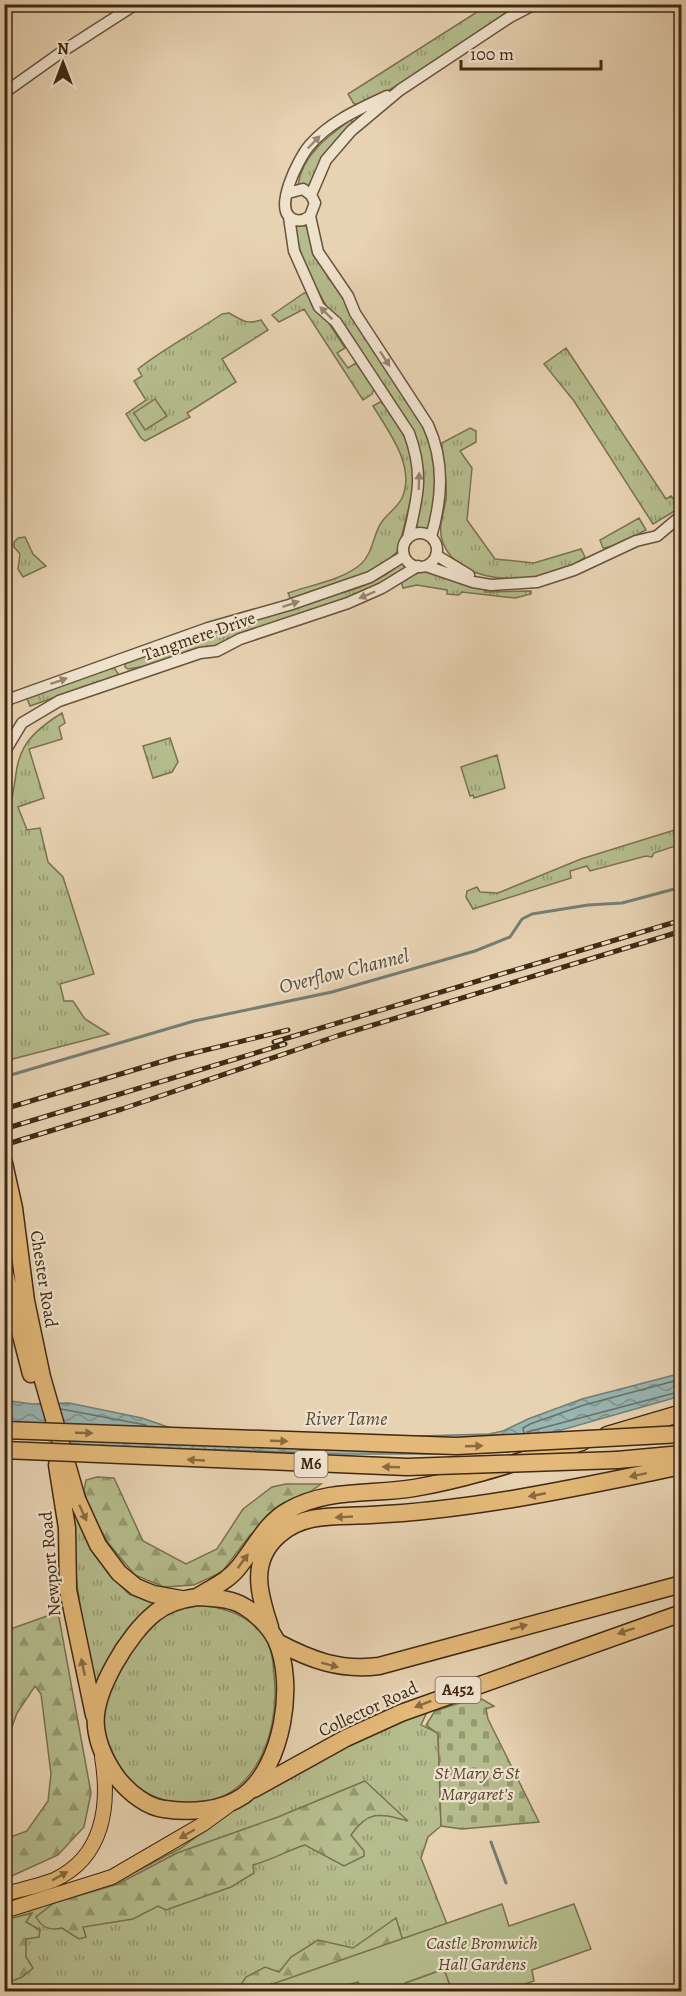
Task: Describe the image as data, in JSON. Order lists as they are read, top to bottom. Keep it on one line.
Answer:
{"streets":{"highway":["Chester Road","M6","Newport Road","A452","Collector Road"],"street":["Tangmere Drive"]},"crossings":[["Chester Road","Newport Road"],["Newport Road","Collector Road"]],"water":["Overflow Channel","River Tame"],"parks":["St Mary & St Margaret's","Castle Bromwich Hall Gardens"],"scale_bar":"100 m","north":"top"}
